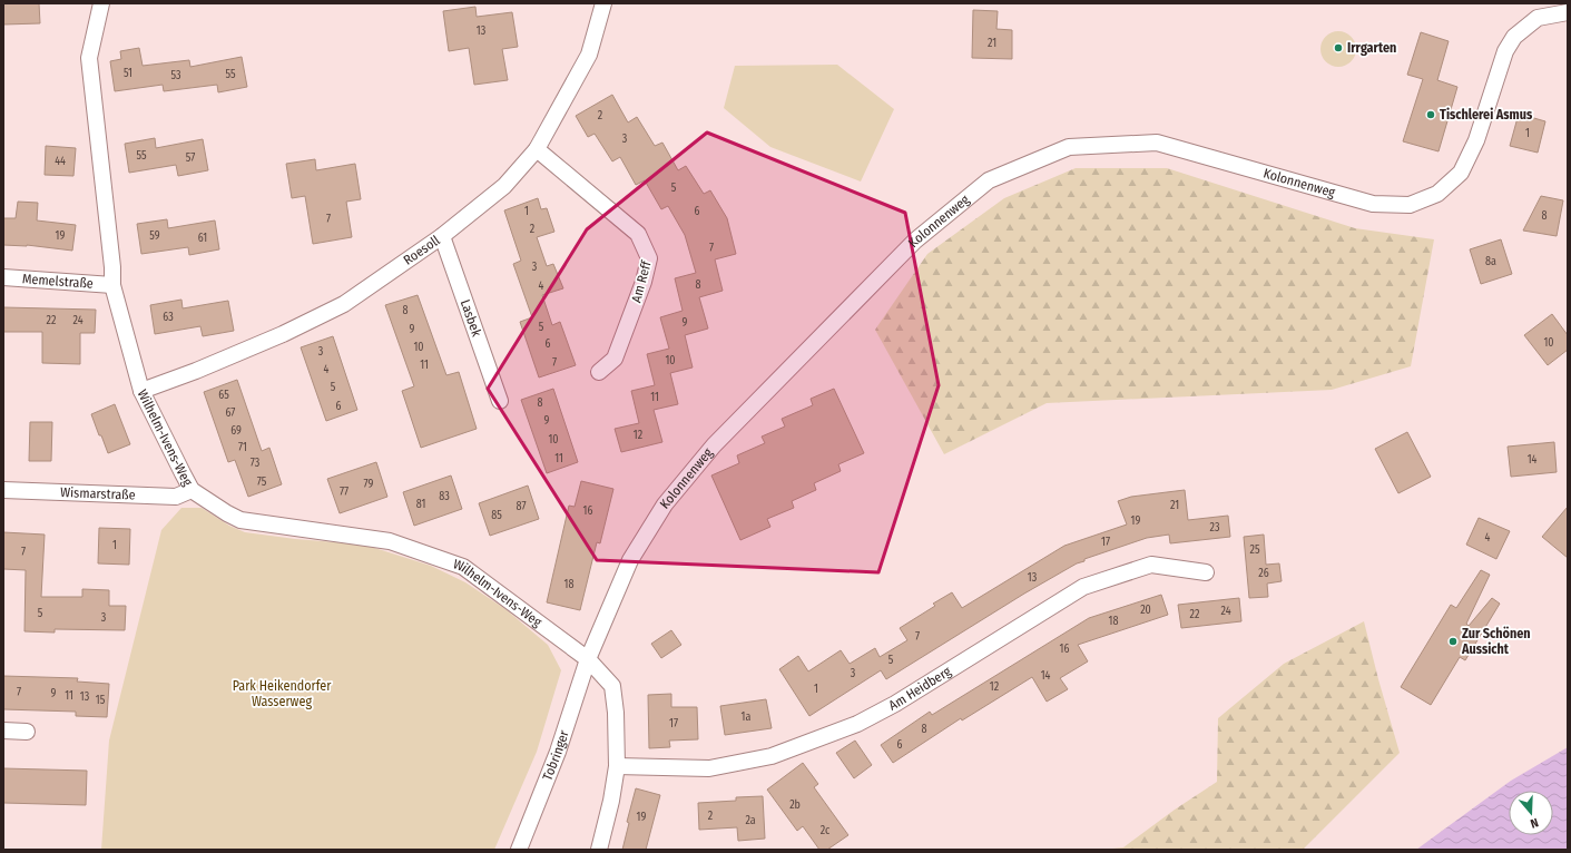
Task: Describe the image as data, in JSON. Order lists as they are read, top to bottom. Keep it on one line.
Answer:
{"streets":{"street":["Kolonnenweg","Roesoll","Memelstraße","Am Reff","Lasbek","Wilhelm-Ivens-Weg","Wismarstraße","Am Heidberg","Tobringer"]},"crossings":[["Kolonnenweg","Wilhelm-Ivens-Weg"],["Kolonnenweg","Tobringer"],["Roesoll","Am Reff"],["Roesoll","Lasbek"],["Roesoll","Wilhelm-Ivens-Weg"],["Memelstraße","Wilhelm-Ivens-Weg"],["Wilhelm-Ivens-Weg","Wismarstraße"],["Wilhelm-Ivens-Weg","Tobringer"]],"parks":["Park Heikendorfer Wasserweg"],"places":["Irrgarten","Tischlerei Asmus","Zur Schönen Aussicht"],"house_numbers":["13","21","51","55","53","2","1","3","55","57","44","5","1","6","8","7","2","19","59","61","7","8a","3","8","4","8","63","22","24","9","5","9","10","6","10","3","10","7","11","4","5","65","11","8","6","67","9","69","12","10","71","11","14","73","75","79","77","83","81","21","87","16","85","19","23","4","17","1","25","7","26","13","18","20","24","5","22","3","18","7","16","5","3","14","12","1","7","9","11","13","15","1a","17","8","6","2b","2","19","2a","2c"],"north":"bottom"}
